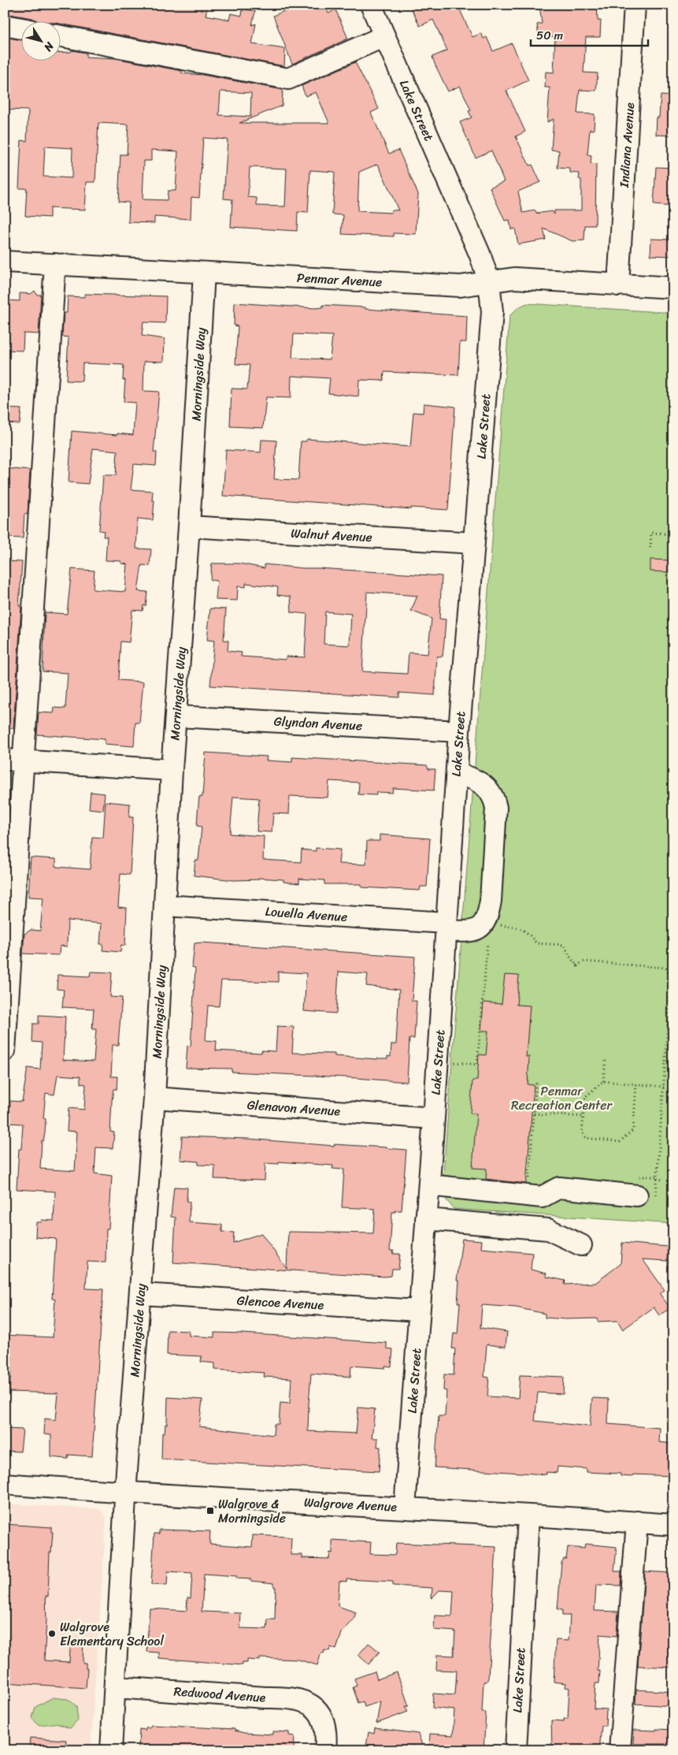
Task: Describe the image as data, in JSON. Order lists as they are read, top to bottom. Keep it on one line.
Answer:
{"streets":{"street":["Lake Street","Indiana Avenue","Penmar Avenue","Morningside Way","Walnut Avenue","Glyndon Avenue","Louella Avenue","Glenavon Avenue","Glencoe Avenue","Walgrove Avenue","Redwood Avenue"]},"crossings":[["Lake Street","Penmar Avenue"],["Lake Street","Walnut Avenue"],["Lake Street","Glyndon Avenue"],["Lake Street","Louella Avenue"],["Lake Street","Glenavon Avenue"],["Lake Street","Glencoe Avenue"],["Lake Street","Walgrove Avenue"],["Indiana Avenue","Penmar Avenue"],["Penmar Avenue","Morningside Way"],["Morningside Way","Walnut Avenue"],["Morningside Way","Glyndon Avenue"],["Morningside Way","Louella Avenue"],["Morningside Way","Glenavon Avenue"],["Morningside Way","Glencoe Avenue"],["Morningside Way","Walgrove Avenue"],["Morningside Way","Redwood Avenue"]],"parks":["Penmar Recreation Center"],"places":{"transit":["Walgrove & Morningside"],"other":["Walgrove Elementary School"]},"scale_bar":"50 m","north":"bottom right"}
